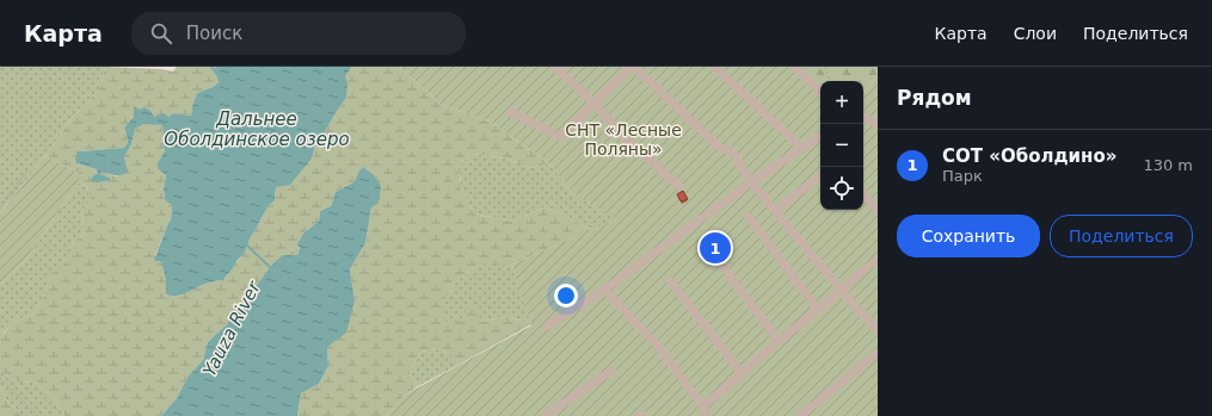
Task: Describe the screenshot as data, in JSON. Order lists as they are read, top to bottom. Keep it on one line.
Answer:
{"water":["Дальнее Оболдинское озеро","Yauza River"],"parks":["СНТ «Лесные Поляны»"],"page":{"header":"Карта","search":"Поиск","nav":["Карта","Слои","Поделиться"],"heading":"Рядом","map_buttons":["+","−"],"list":[{"mark":"1","name":"СОТ «Оболдино»","note":"Парк","value":"130 m"}],"buttons":["Сохранить","Поделиться"],"pins":"1"}}
